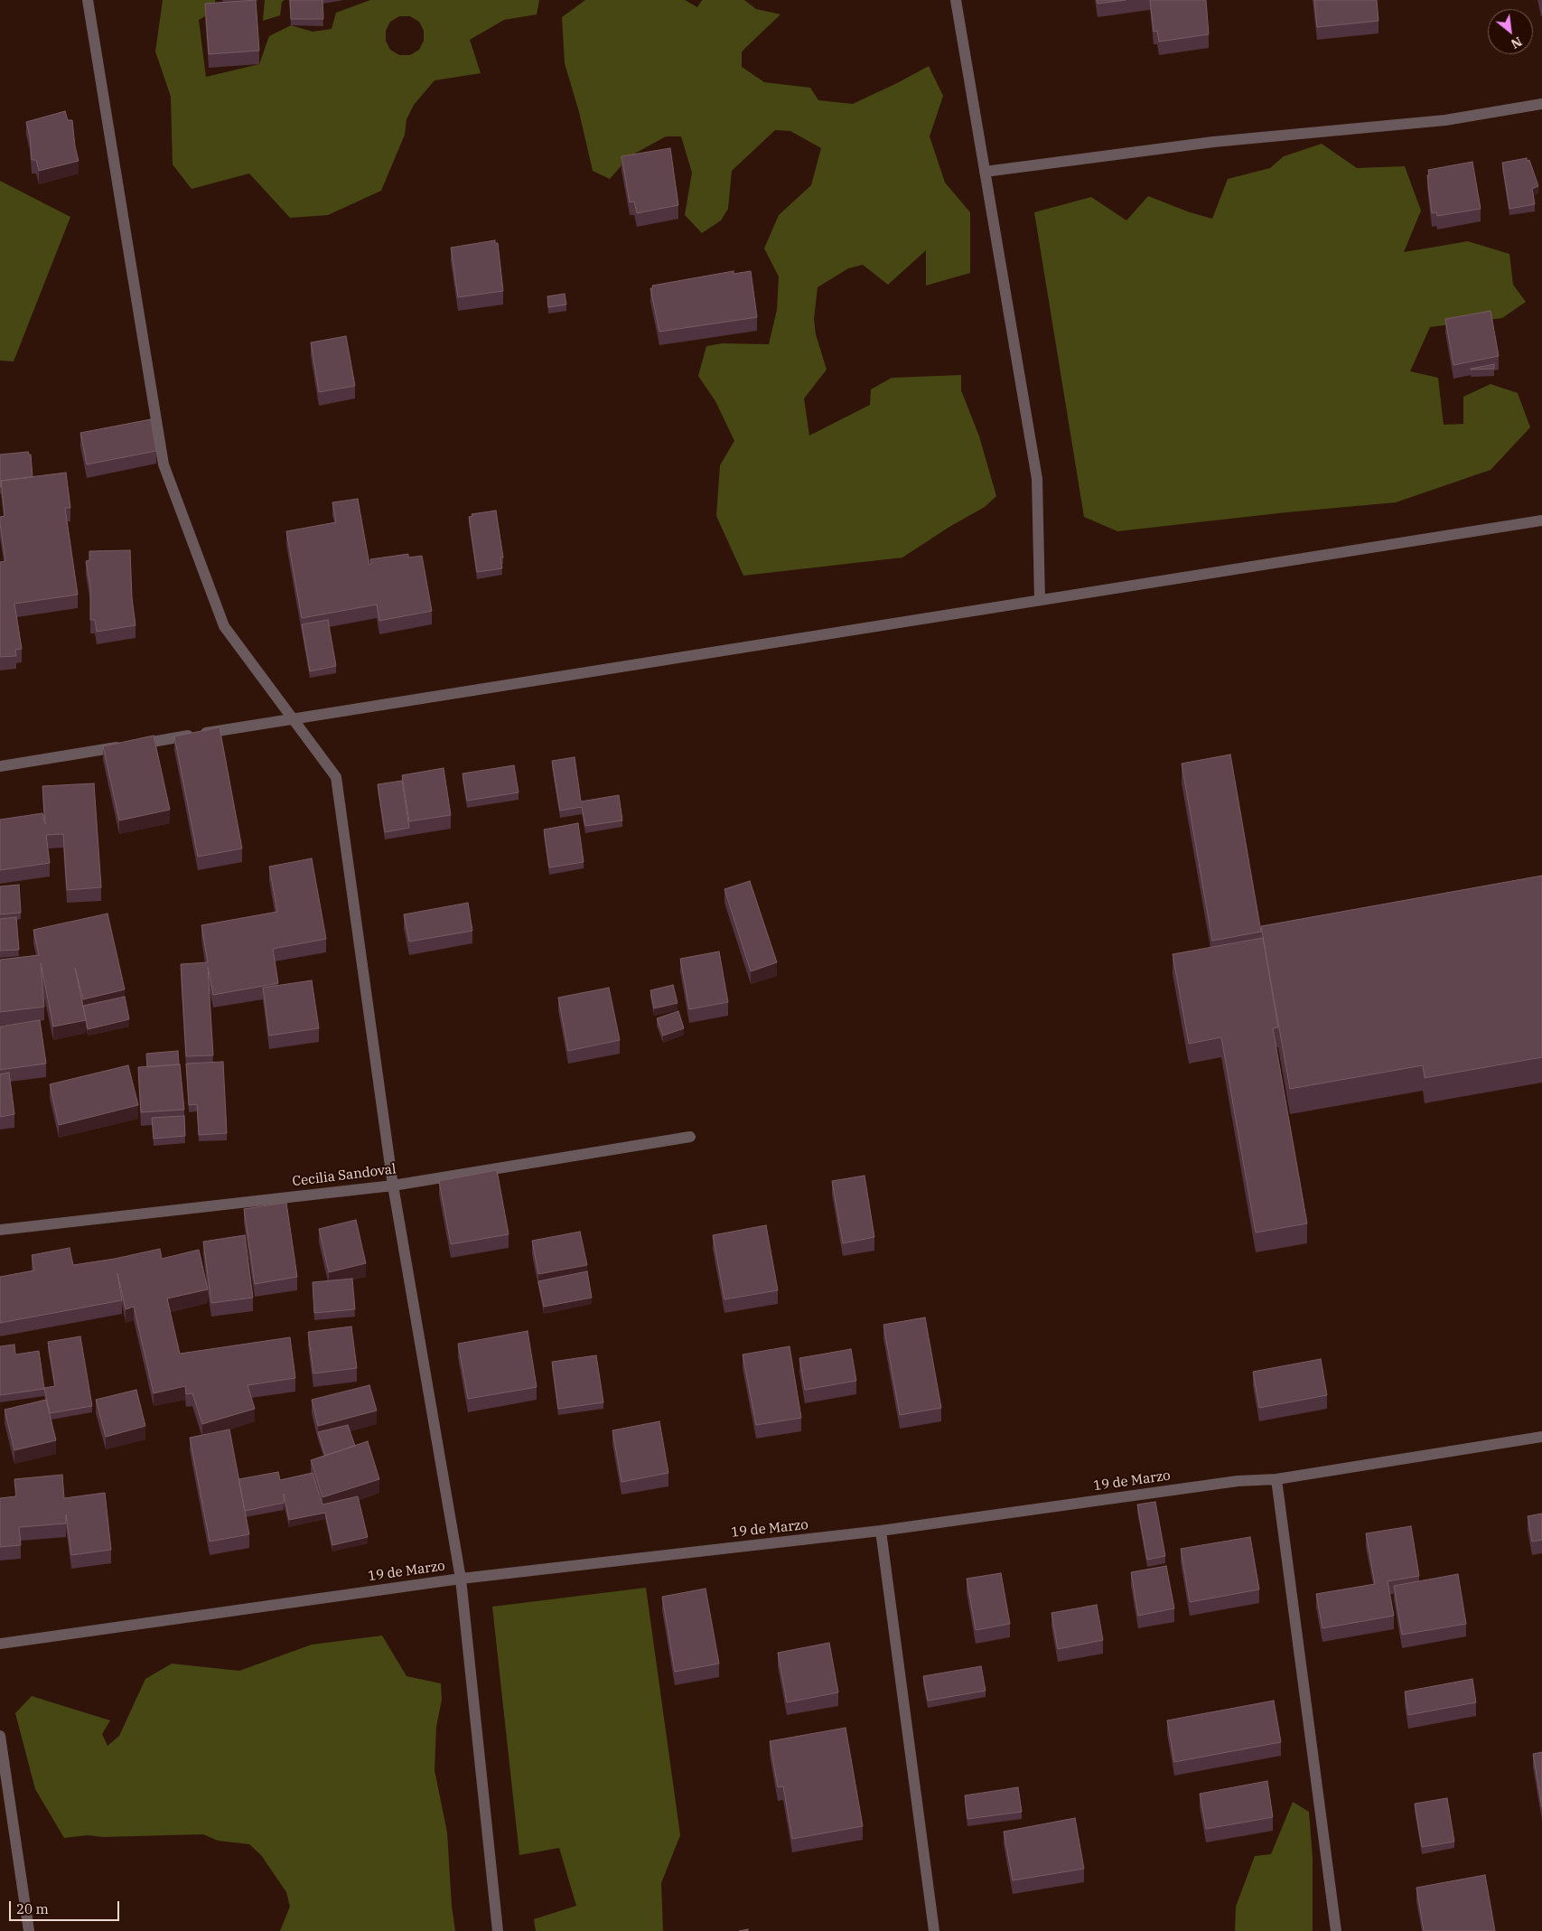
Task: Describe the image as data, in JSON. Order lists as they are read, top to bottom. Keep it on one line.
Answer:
{"streets":{"street":["Cecilia Sandoval","19 de Marzo"]},"scale_bar":"20 m","north":"bottom right"}
